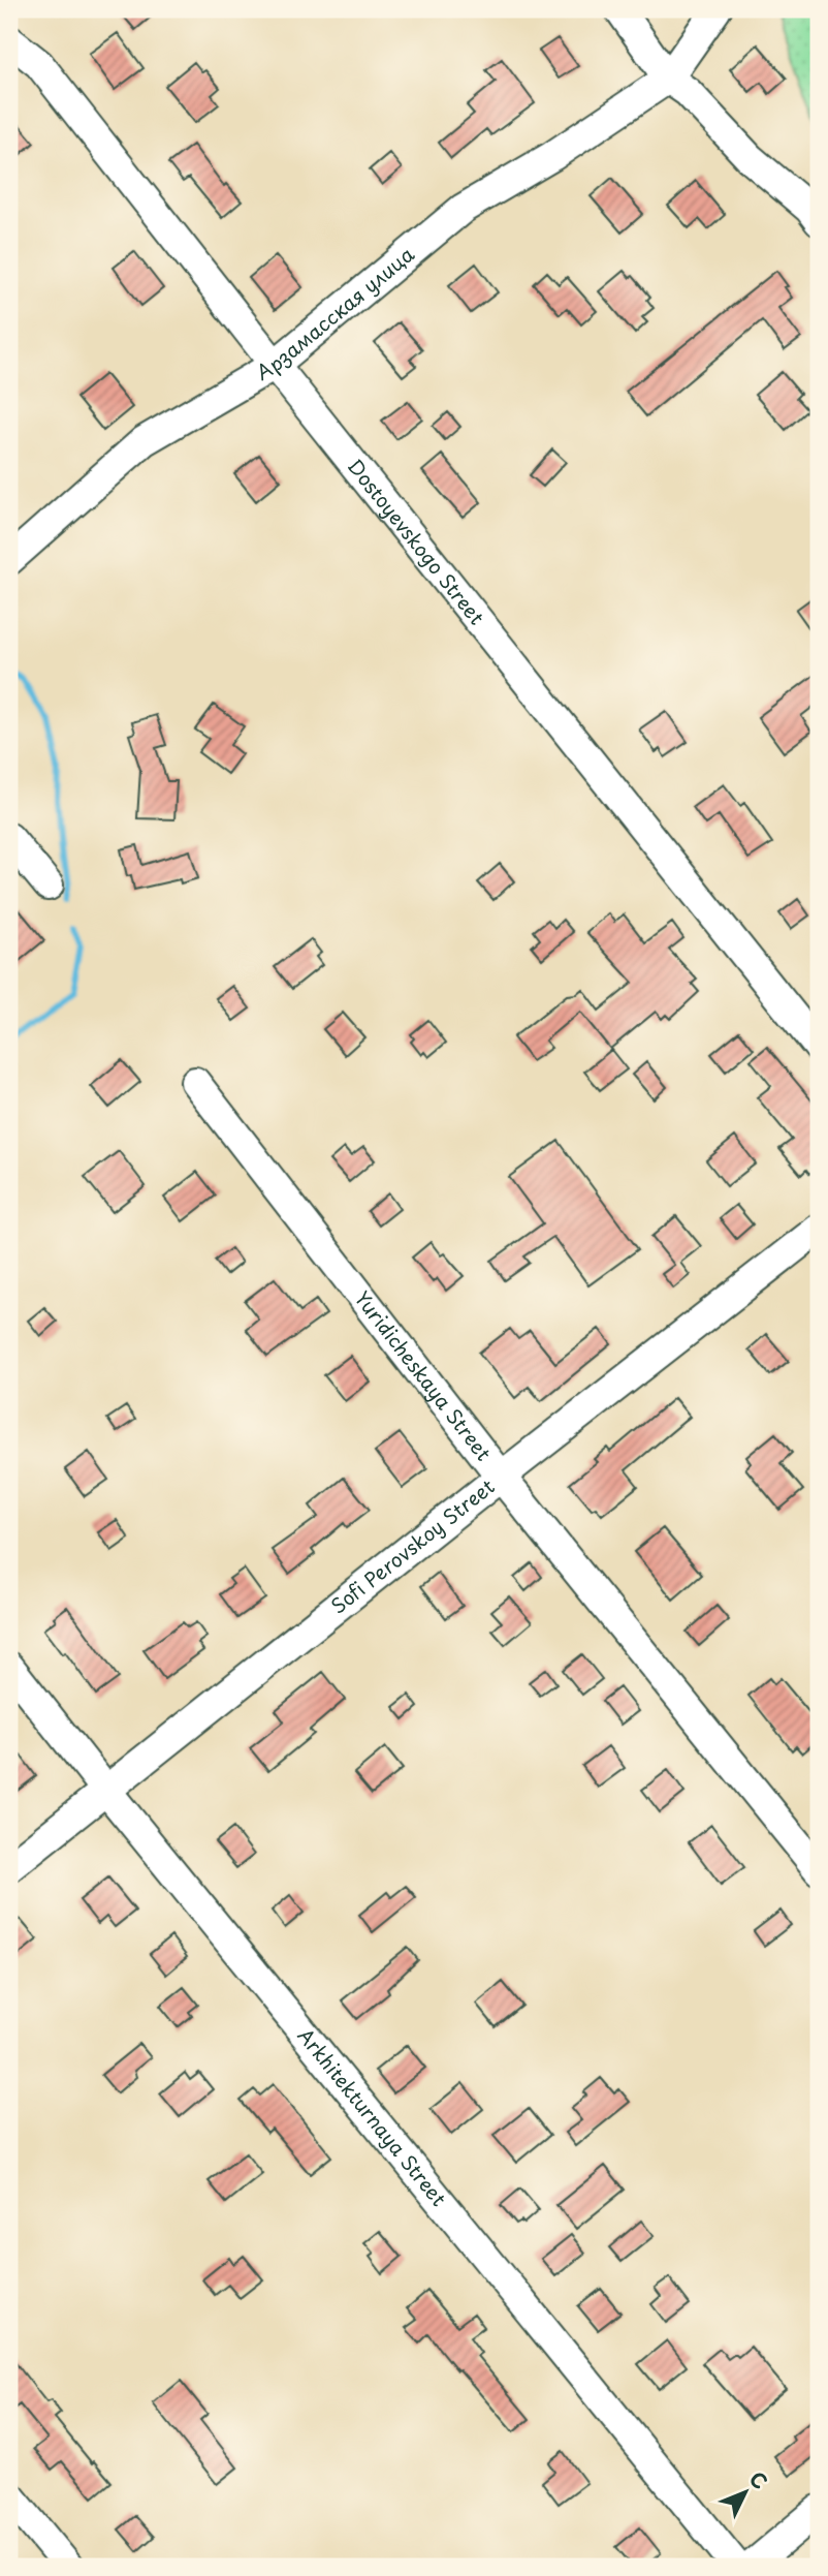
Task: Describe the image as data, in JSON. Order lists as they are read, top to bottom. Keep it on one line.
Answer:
{"streets":{"street":["Арзамасская улица","Dostoyevskogo Street","Yuridicheskaya Street","Sofi Perovskoy Street","Arkhitekturnaya Street"]},"crossings":[["Арзамасская улица","Dostoyevskogo Street"],["Yuridicheskaya Street","Sofi Perovskoy Street"],["Sofi Perovskoy Street","Arkhitekturnaya Street"]],"north":"top right"}
